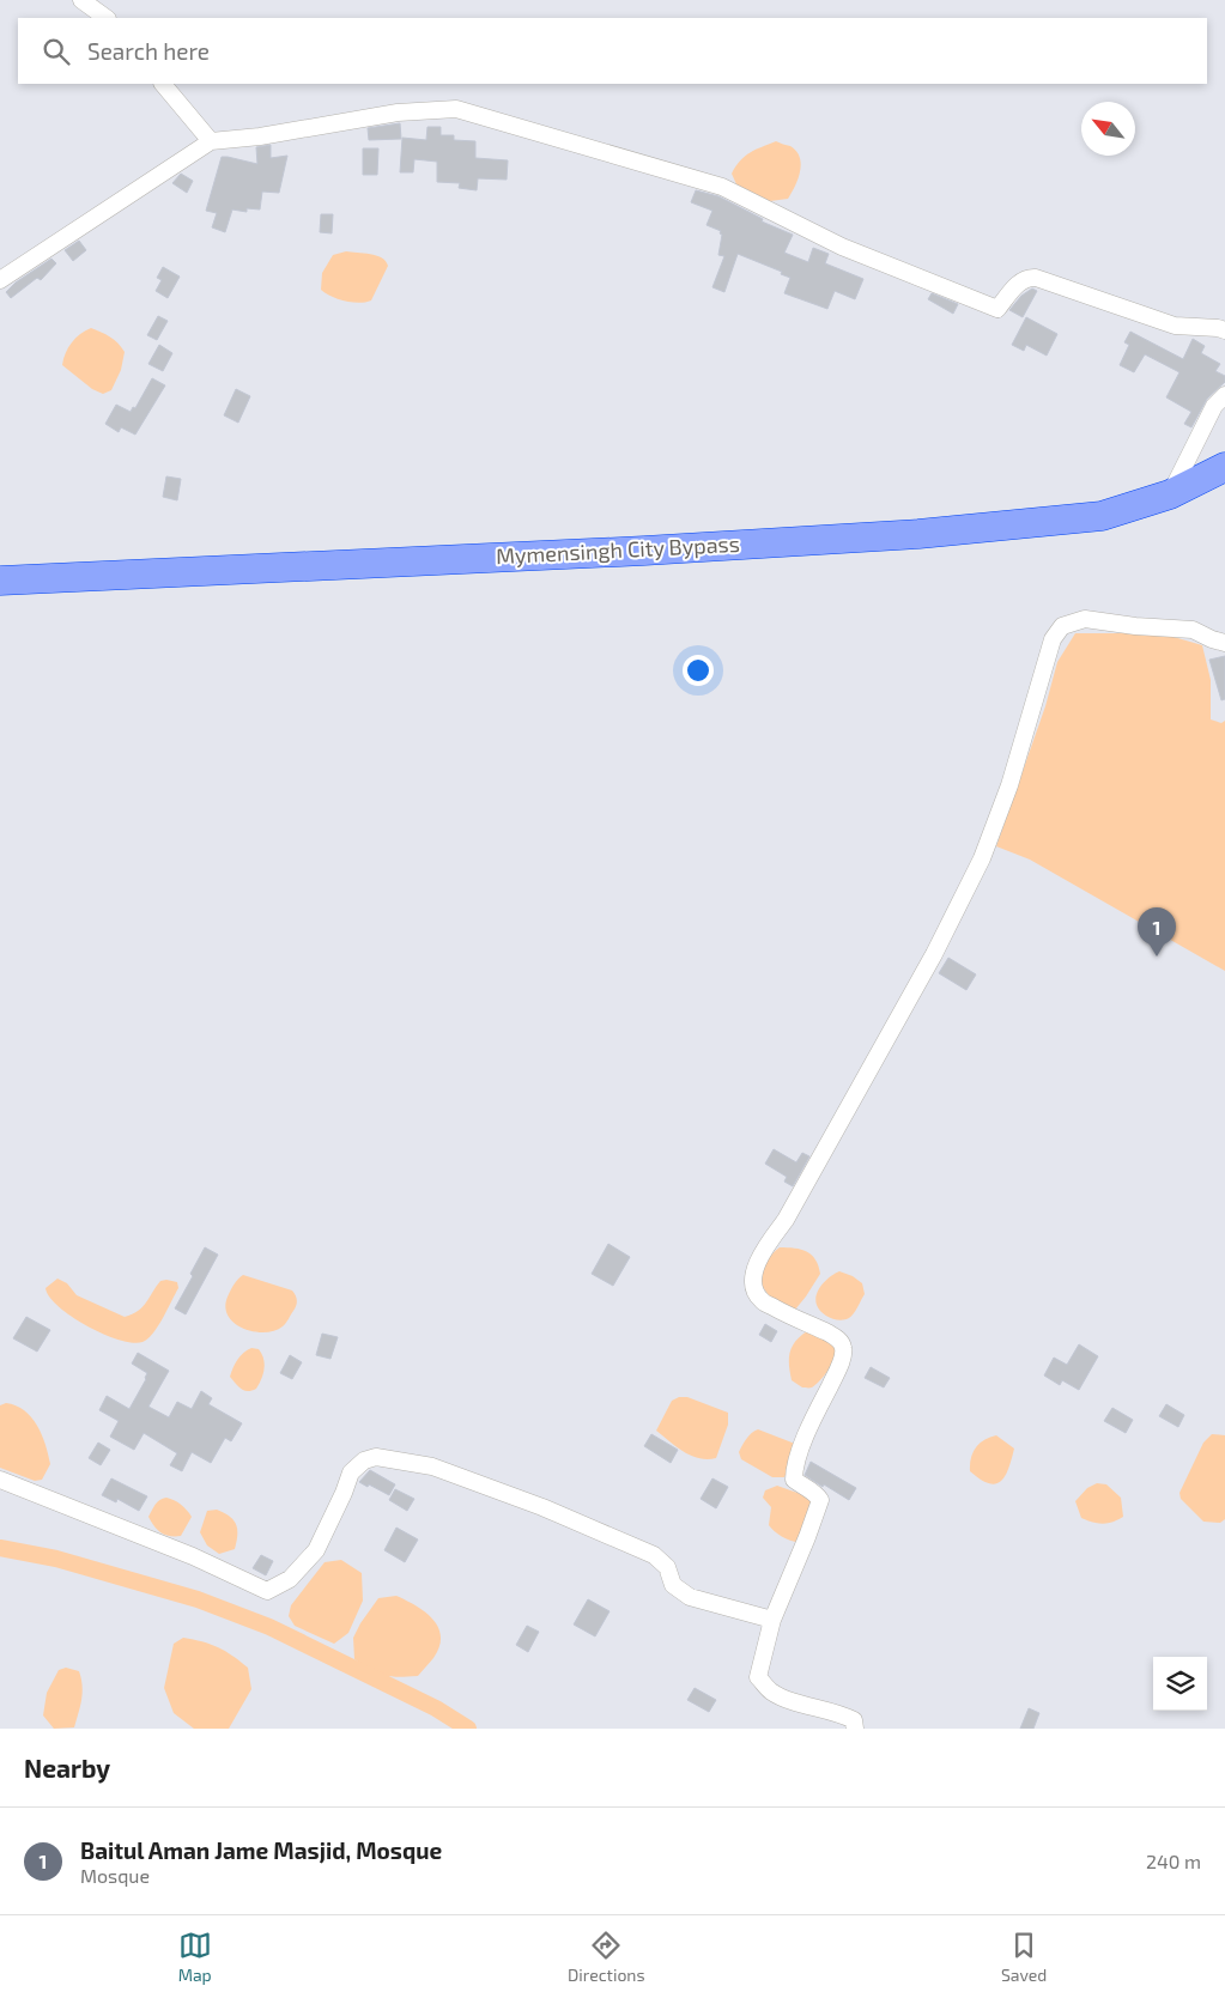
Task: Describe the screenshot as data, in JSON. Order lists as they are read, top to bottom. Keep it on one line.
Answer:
{"streets":{"highway":["Mymensingh City Bypass"]},"north":"top left","page":{"search":"Search here","pins":"1","heading":"Nearby","list":[{"mark":"1","name":"Baitul Aman Jame Masjid, Mosque","note":"Mosque","value":"240 m"}],"nav":["Map","Directions","Saved"]}}
